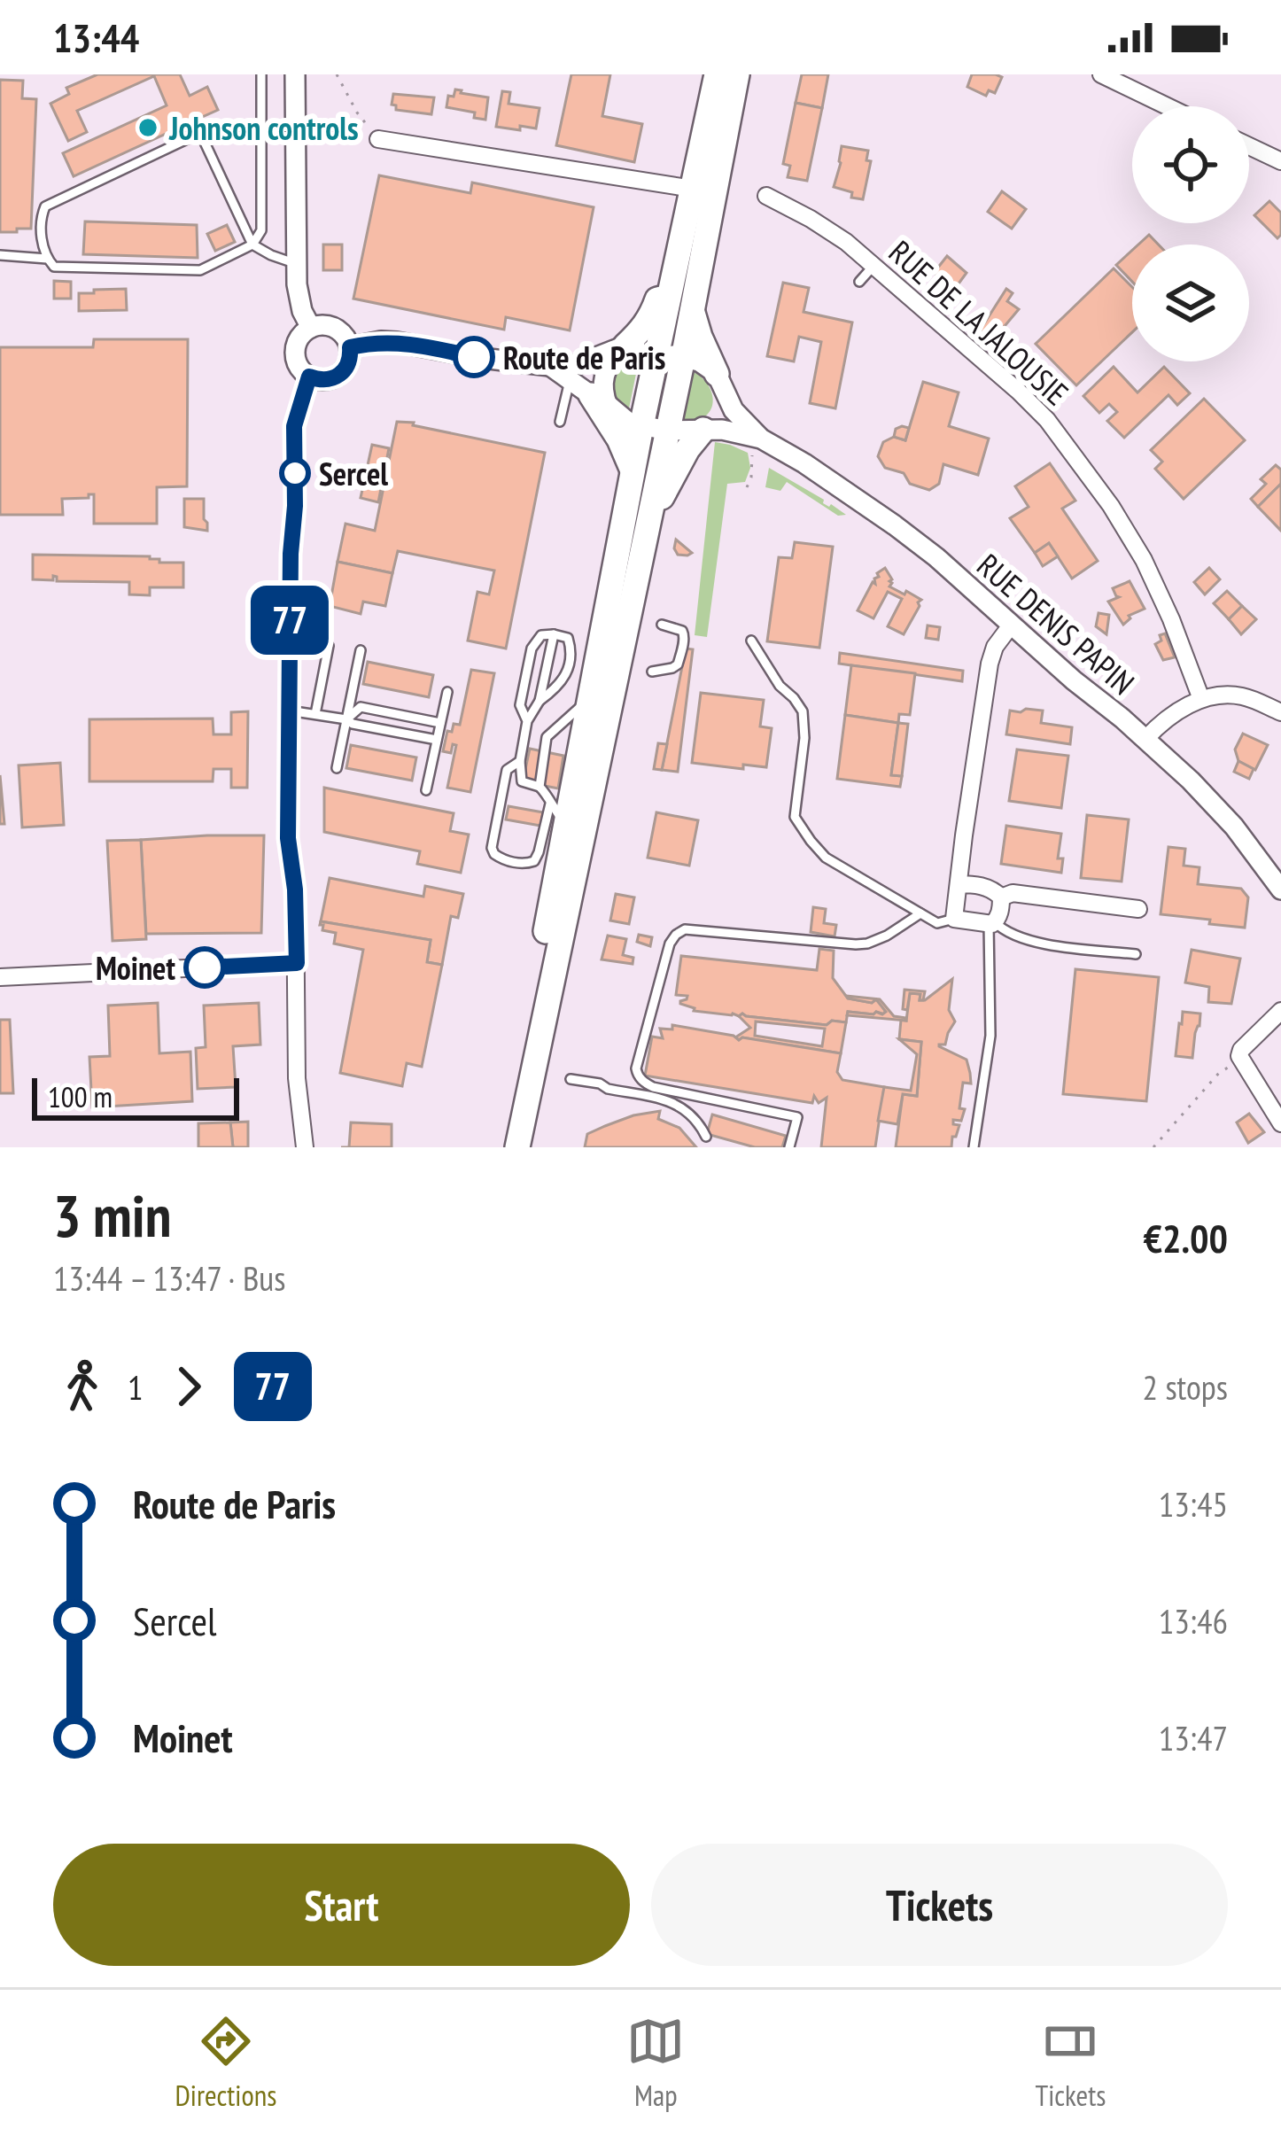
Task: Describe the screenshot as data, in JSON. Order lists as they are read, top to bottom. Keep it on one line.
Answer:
{"streets":{"street":["RUE DE LA JALOUSIE","RUE DENIS PAPIN"]},"places":["Johnson controls","Route de Paris","Sercel","Moinet"],"lines":["bus line 77"],"scale_bar":"100 m","page":{"status":"13:44","on_map":"77","scale":"100 m","heading":["3 min","13:44 – 13:47 · Bus","€2.00"],"legs":["1","77","2 stops"],"list":[{"name":"Route de Paris","value":"13:45"},{"name":"Sercel","value":"13:46"},{"name":"Moinet","value":"13:47"}],"buttons":["Start","Tickets"],"tabs":["Directions","Map","Tickets"]}}
